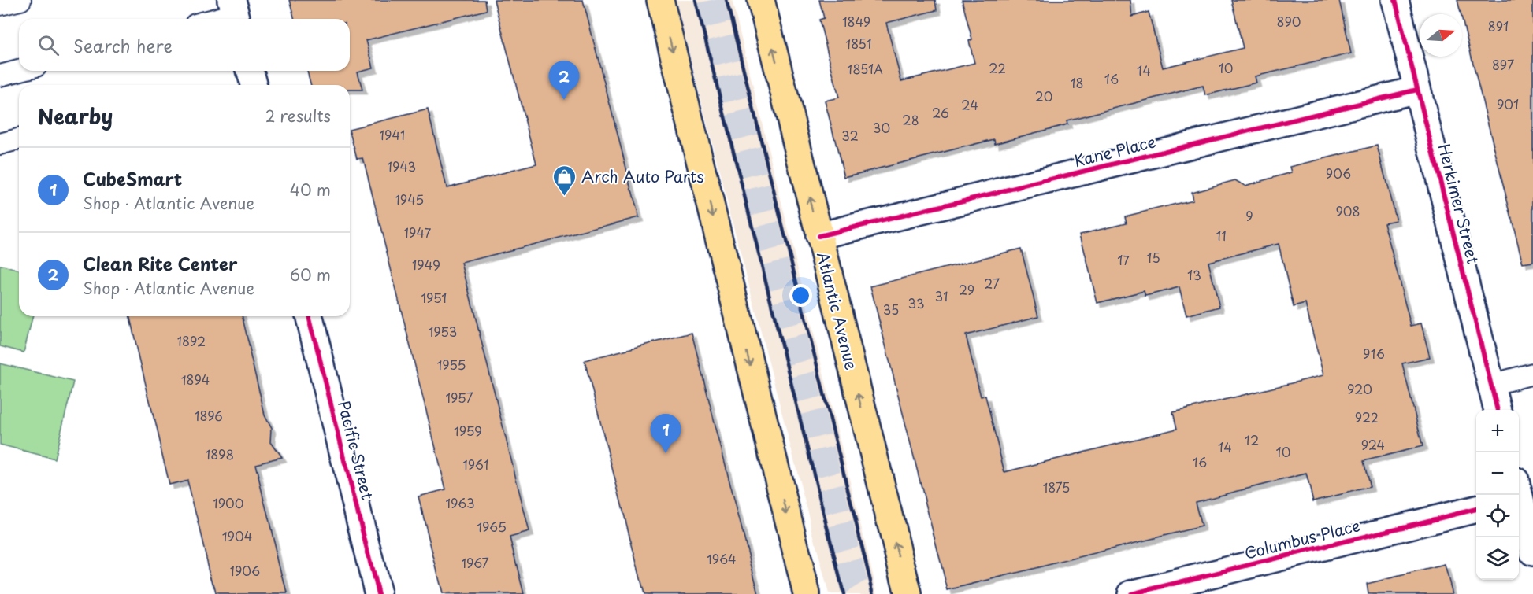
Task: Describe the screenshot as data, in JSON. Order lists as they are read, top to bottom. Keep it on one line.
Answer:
{"streets":{"main road":["Atlantic Avenue"],"street":["Kane Place","Herkimer Street","Pacific Street","Columbus Place"]},"crossings":[["Kane Place","Herkimer Street"],["Kane Place","Atlantic Avenue"]],"places":{"shop":["Arch Auto Parts"]},"house_numbers":["1849","890","891","1851","897","22","10","1851A","14","16","18","20","901","24","26","28","30","1941","32","1943","906","1945","908","9","1947","11","15","17","1949","13","27","29","31","1951","33","35","1953","1892","916","1955","1894","920","1957","1896","922","1959","12","924","14","10","1898","16","1961","1875","1900","1963","1965","1904","1964","1967","1906"],"north":"right","page":{"search":"Search here","pins":["2","1"],"heading":["Nearby","2 results"],"list":[{"mark":"1","name":"CubeSmart","note":"Shop · Atlantic Avenue","value":"40 m"},{"mark":"2","name":"Clean Rite Center","note":"Shop · Atlantic Avenue","value":"60 m"}],"map_buttons":["+","−"]}}
